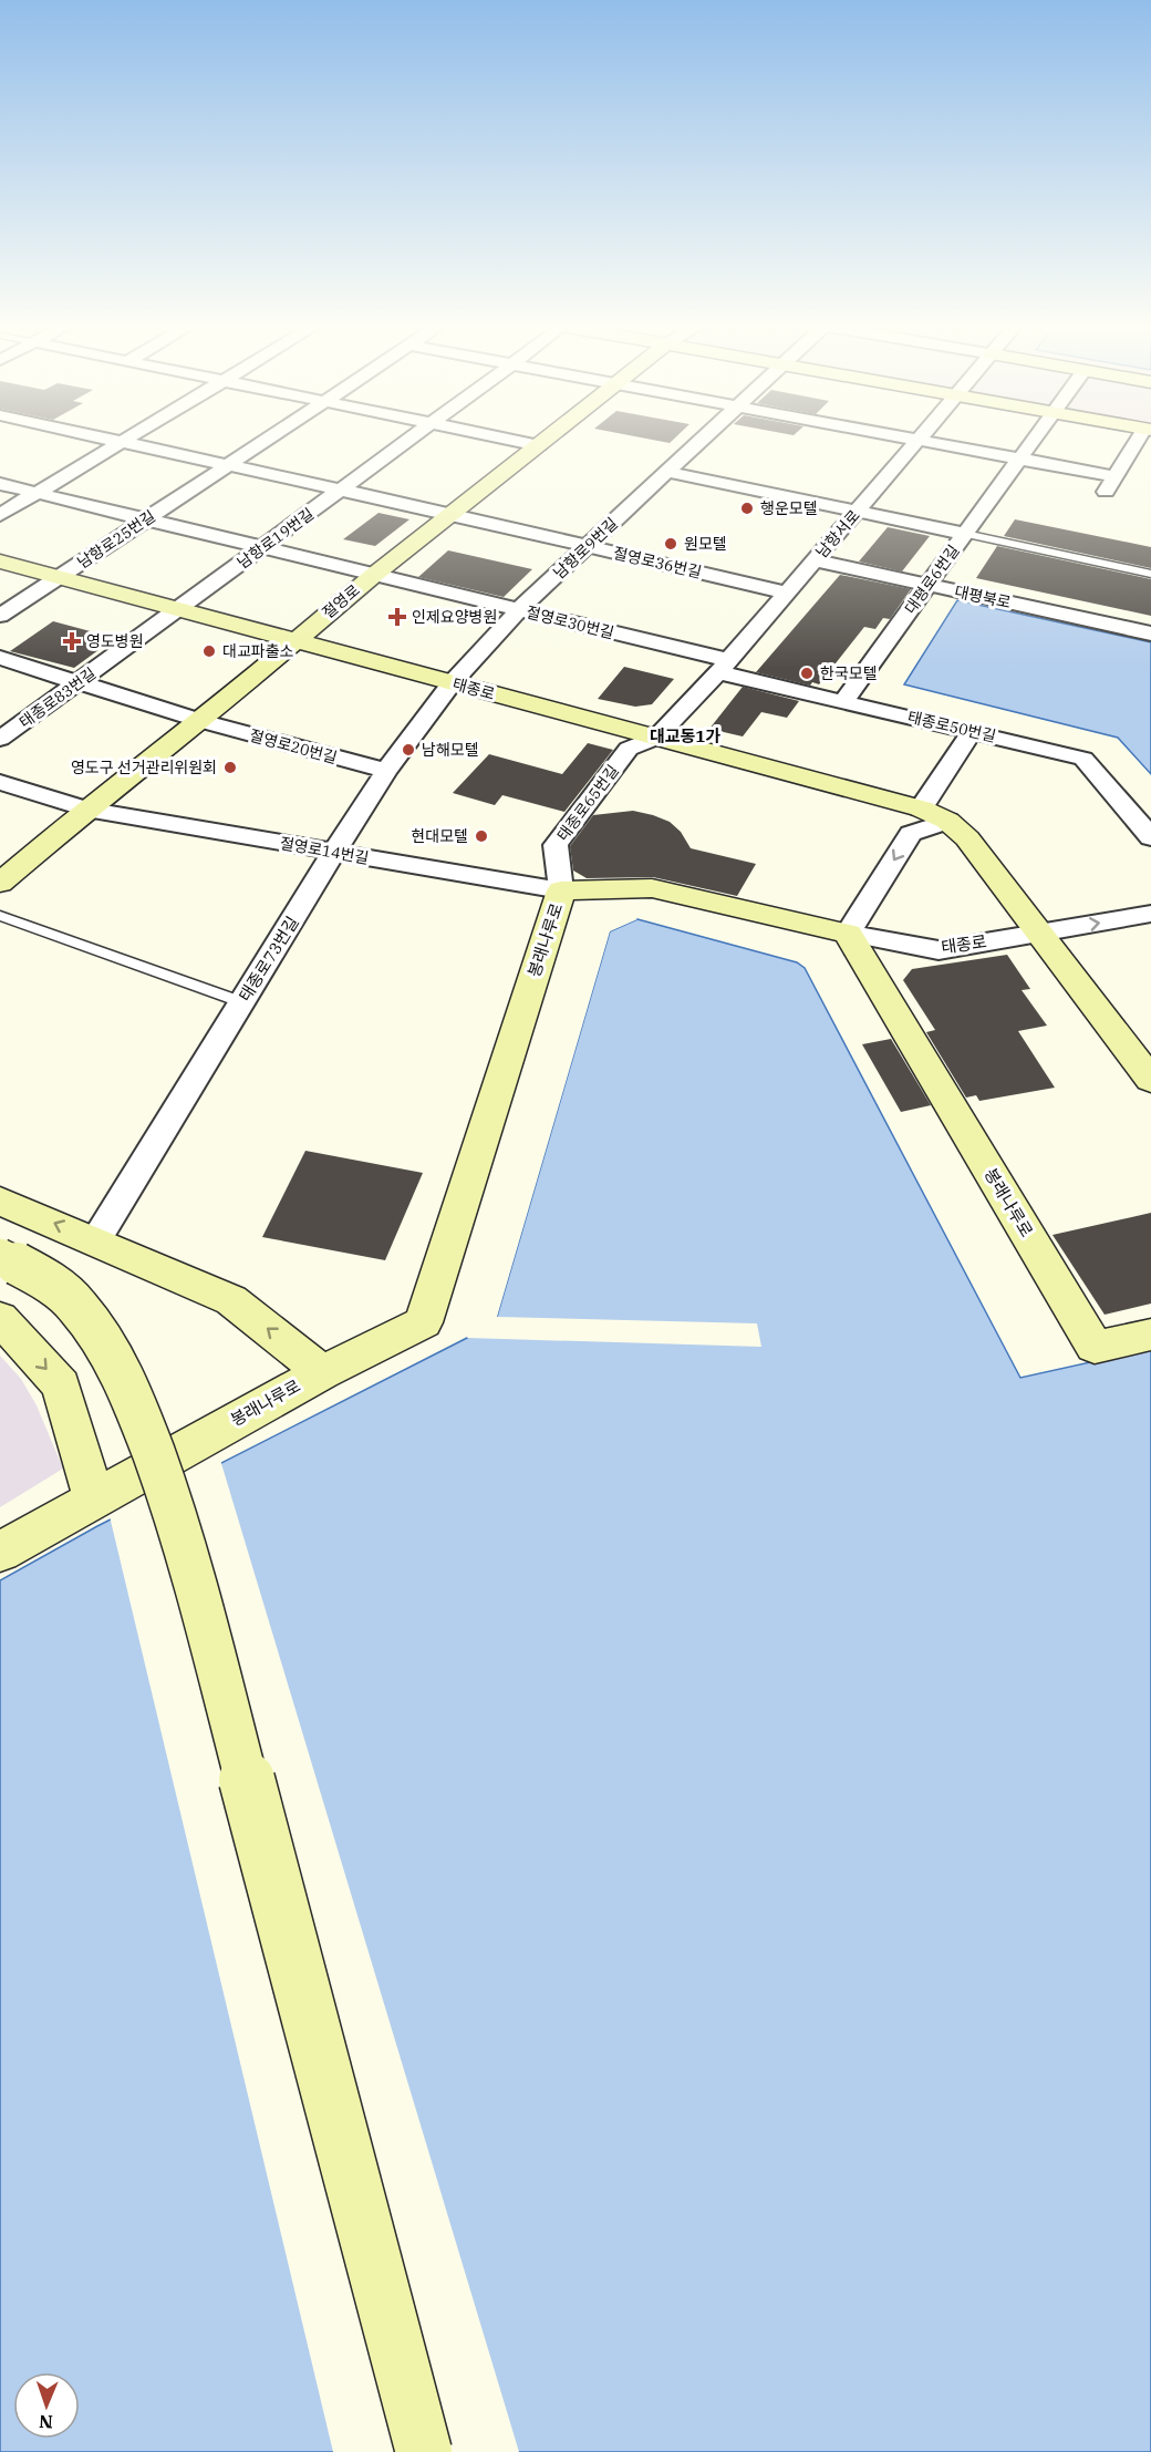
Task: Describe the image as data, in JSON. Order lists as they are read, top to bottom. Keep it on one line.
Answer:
{"streets":{"main road":["절영로","태종로","봉래나루로"],"street":["남항서로","남항로19번길","남항로25번길","남항로9번길","절영로36번길","대평로6번길","대평북로","절영로30번길","태종로83번길","태종로50번길","절영로20번길","태종로65번길","절영로14번길","태종로73번길"]},"crossings":[["남항서로","절영로36번길"],["남항서로","대평북로"],["남항서로","절영로30번길"],["남항서로","태종로"],["남항서로","태종로50번길"],["남항서로","태종로65번길"],["남항로19번길","절영로36번길"],["남항로19번길","절영로30번길"],["남항로19번길","태종로"],["남항로19번길","태종로83번길"],["남항로25번길","절영로36번길"],["남항로25번길","절영로30번길"],["남항로25번길","태종로"],["남항로9번길","절영로36번길"],["남항로9번길","절영로30번길"],["남항로9번길","태종로"],["남항로9번길","태종로73번길"],["절영로36번길","절영로"],["대평로6번길","대평북로"],["대평로6번길","태종로50번길"],["절영로","절영로30번길"],["절영로","태종로"],["절영로","절영로20번길"],["절영로","절영로14번길"],["절영로30번길","태종로50번길"],["태종로","태종로83번길"],["태종로","태종로65번길"],["태종로","봉래나루로"],["태종로","태종로73번길"],["태종로83번길","절영로20번길"],["절영로20번길","태종로73번길"],["태종로65번길","절영로14번길"],["태종로65번길","봉래나루로"],["절영로14번길","봉래나루로"],["절영로14번길","태종로73번길"]],"districts":["대교동1가"],"places":{"other":["행운모텔","원모텔","대교파출소","한국모텔","남해모텔","영도구 선거관리위원회","현대모텔"],"health":["인제요양병원","영도병원"]},"north":"bottom"}
